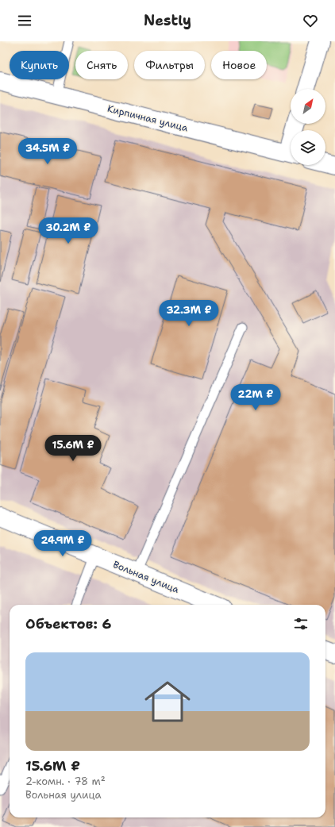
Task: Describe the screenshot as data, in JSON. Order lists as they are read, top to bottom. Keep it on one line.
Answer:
{"streets":{"street":["Кирпичная улица","Вольная улица"]},"north":"top right","page":{"header":"Nestly","chip":["Купить","Снять","Фильтры","Новое"],"price":["34.5M ₽","30.2M ₽","32.3M ₽","22M ₽","15.6M ₽","24.9M ₽"],"heading":"Объектов: 6","list":[{"name":"15.6M ₽","note":"2-комн. · 78 m² · Вольная улица"}]}}
